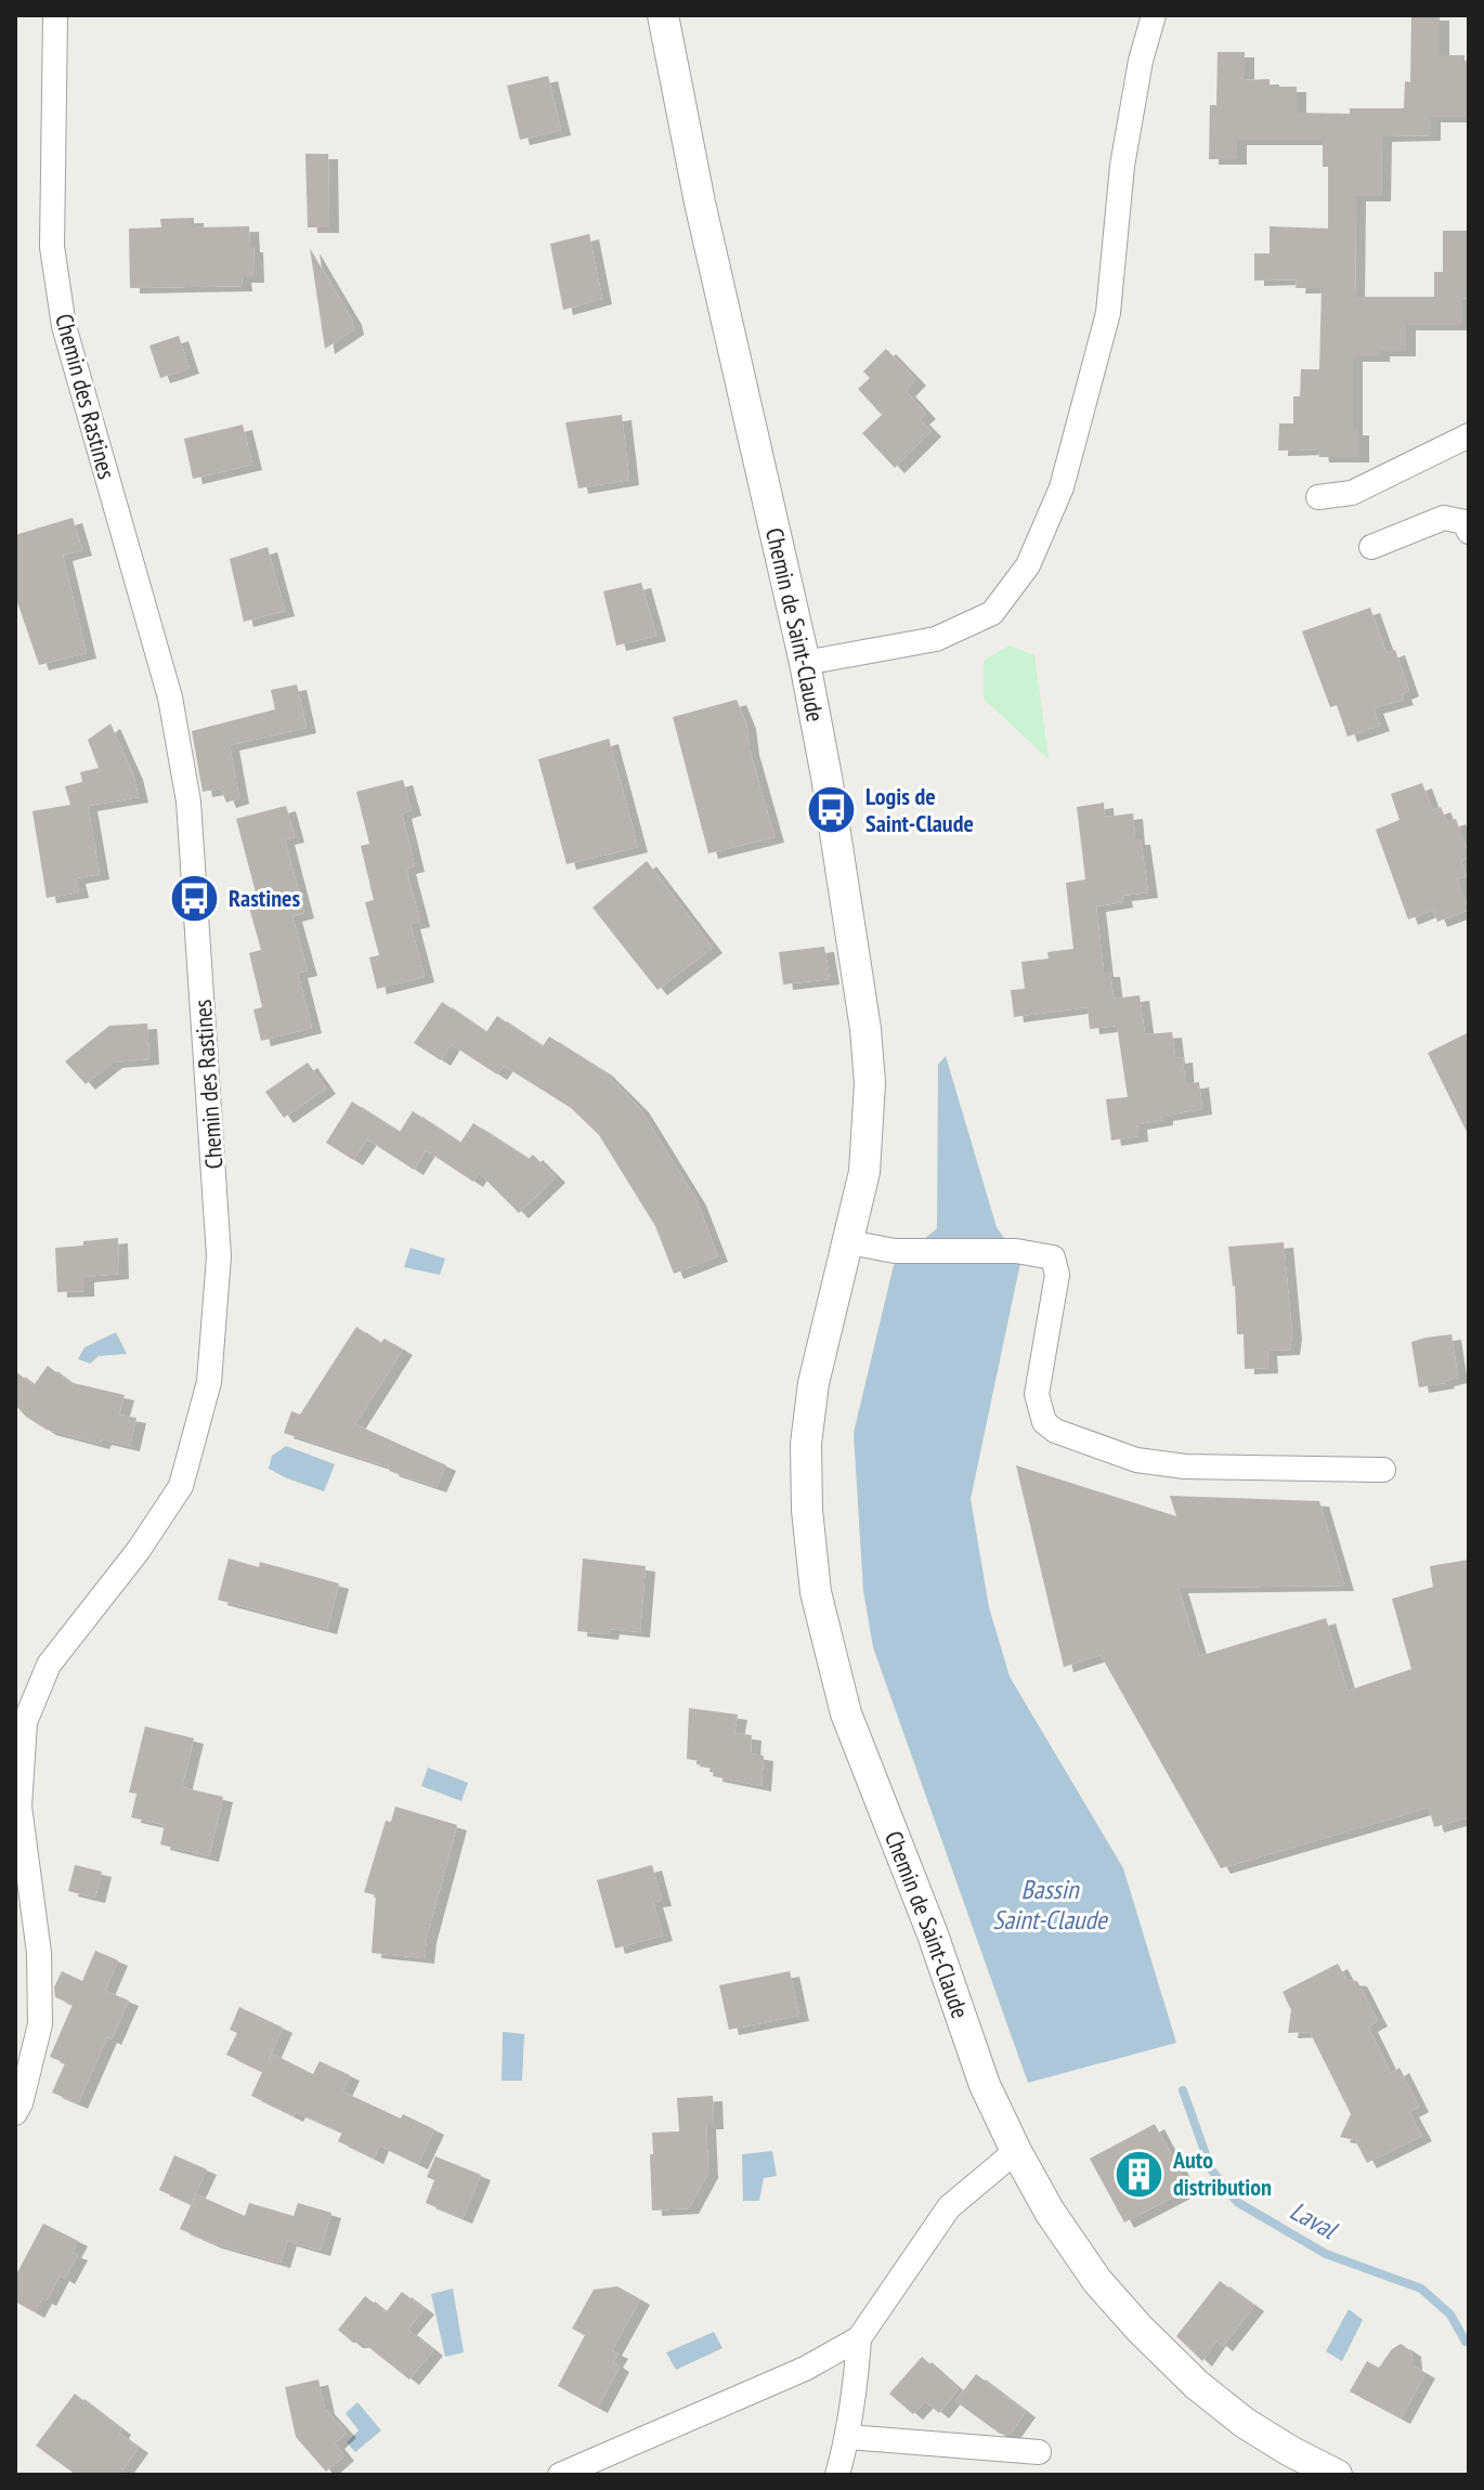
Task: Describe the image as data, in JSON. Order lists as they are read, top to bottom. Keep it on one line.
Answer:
{"streets":{"street":["Chemin des Rastines","Chemin de Saint-Claude"]},"water":["Bassin Saint-Claude","Laval"],"places":{"bus stop":["Logis de Saint-Claude","Rastines"],"building":["Auto distribution"]}}
